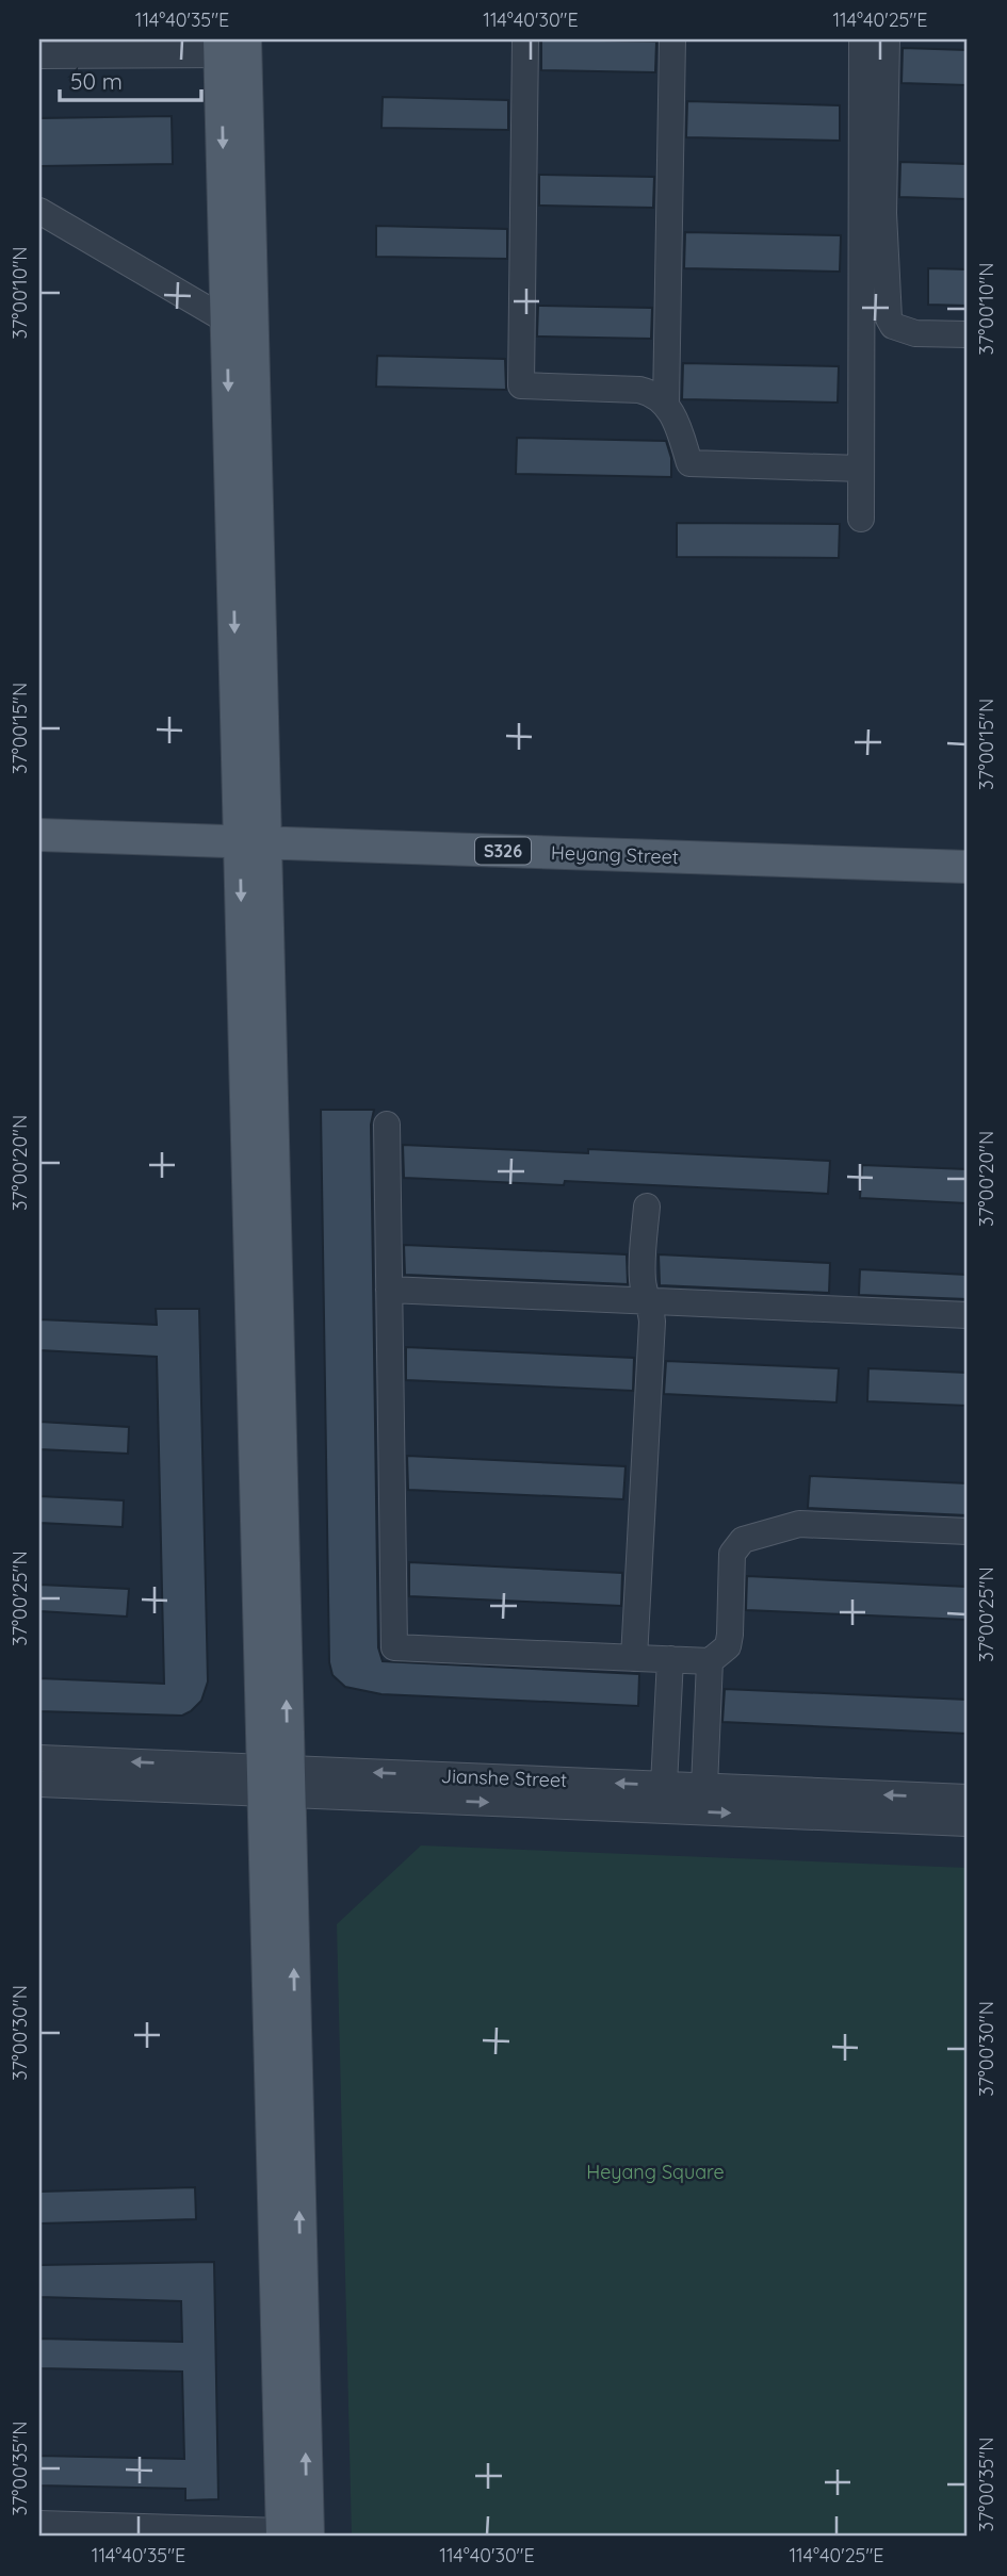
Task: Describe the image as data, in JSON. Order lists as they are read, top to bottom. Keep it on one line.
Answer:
{"streets":{"main road":["S326","Heyang Street"],"street":["Jianshe Street"]},"parks":["Heyang Square"],"scale_bar":"50 m","coordinates":["114°40'35\"E","114°40'30\"E","114°40'25\"E","37°00'10\"N","37°00'15\"N","37°00'20\"N","37°00'25\"N","37°00'30\"N","37°00'35\"N"]}
